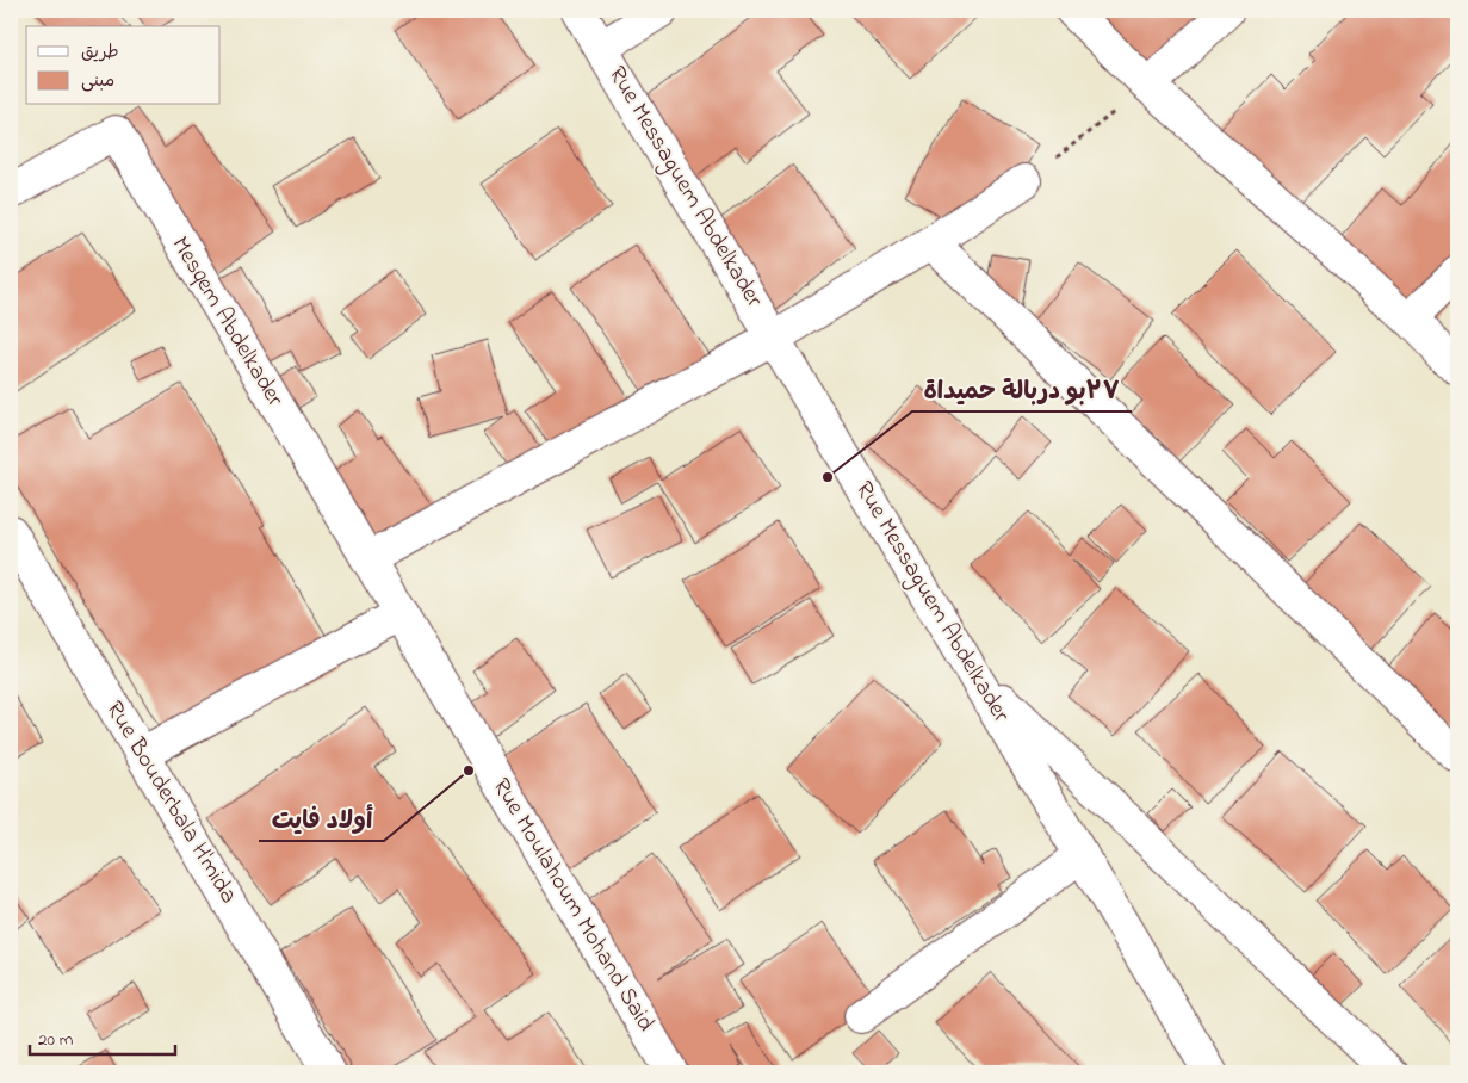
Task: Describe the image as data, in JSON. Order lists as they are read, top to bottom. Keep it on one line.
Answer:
{"streets":{"street":["Rue Messaguem Abdelkader","Mesqem Abdelkader","Rue Bouderbala H'mida","Rue Moulahoum Mohand Said"]},"crossings":[["Mesqem Abdelkader","Rue Moulahoum Mohand Said"]],"places":["٣٧بو دربالة حميداة","أولاد فايت"],"legend":["طريق","مبنى"],"scale_bar":"20 m"}
